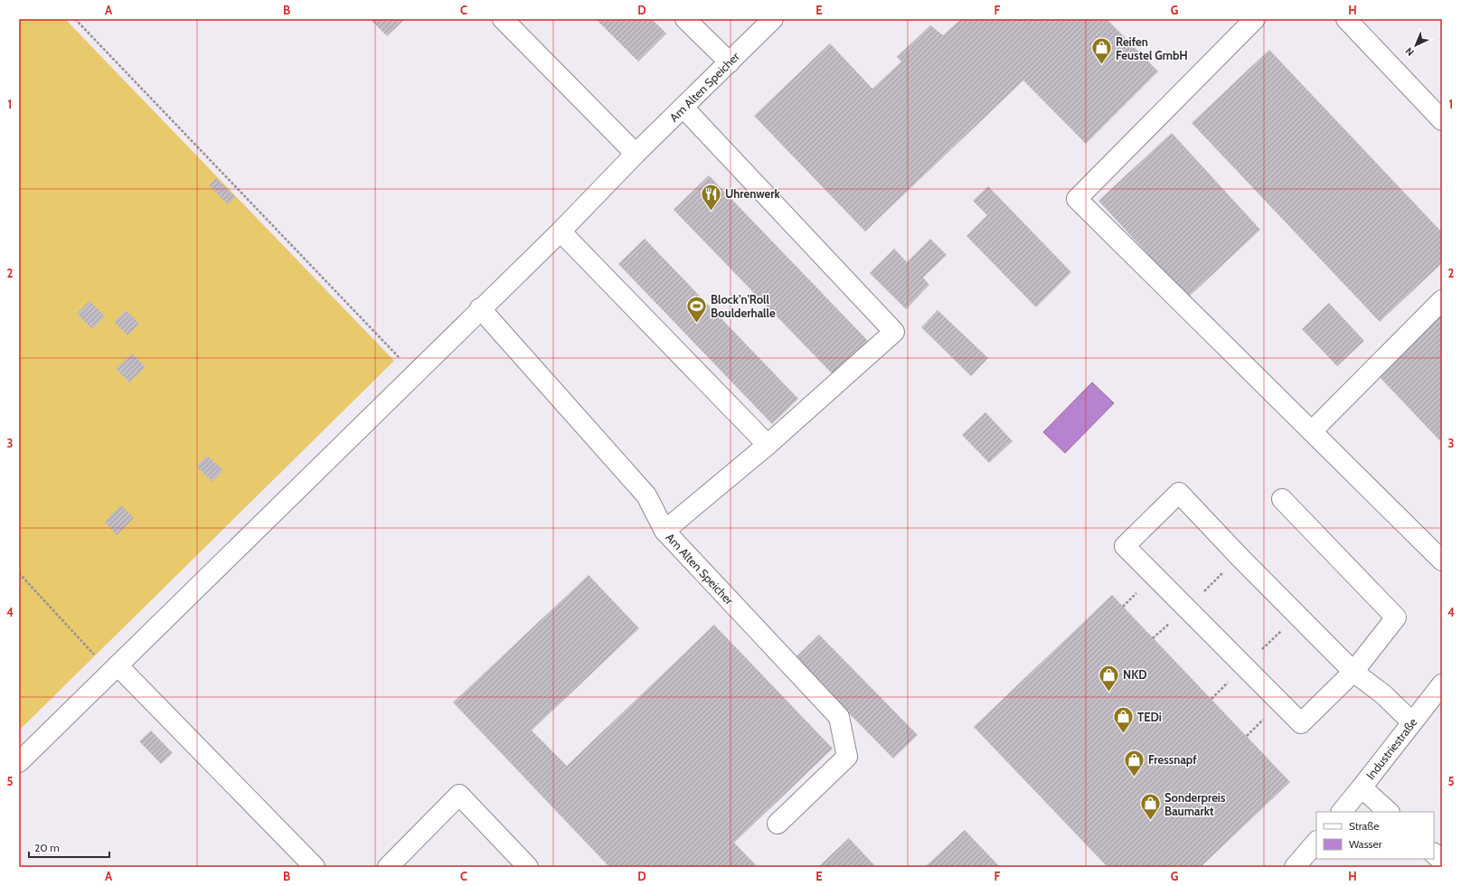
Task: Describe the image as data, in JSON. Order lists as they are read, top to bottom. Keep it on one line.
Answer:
{"streets":{"street":["Am Alten Speicher","Industriestraße"]},"places":{"shop":["Reifen Feustel GmbH","NKD","TEDi","Fressnapf","Sonderpreis Baumarkt"],"restaurant":["Uhrenwerk"],"sports":["Block'n'Roll Boulderhalle"]},"legend":["Straße","Wasser"],"scale_bar":"20 m","north":"bottom left","grid":{"columns":["A","B","C","D","E","F","G","H"],"rows":["1","2","3","4","5"]}}
